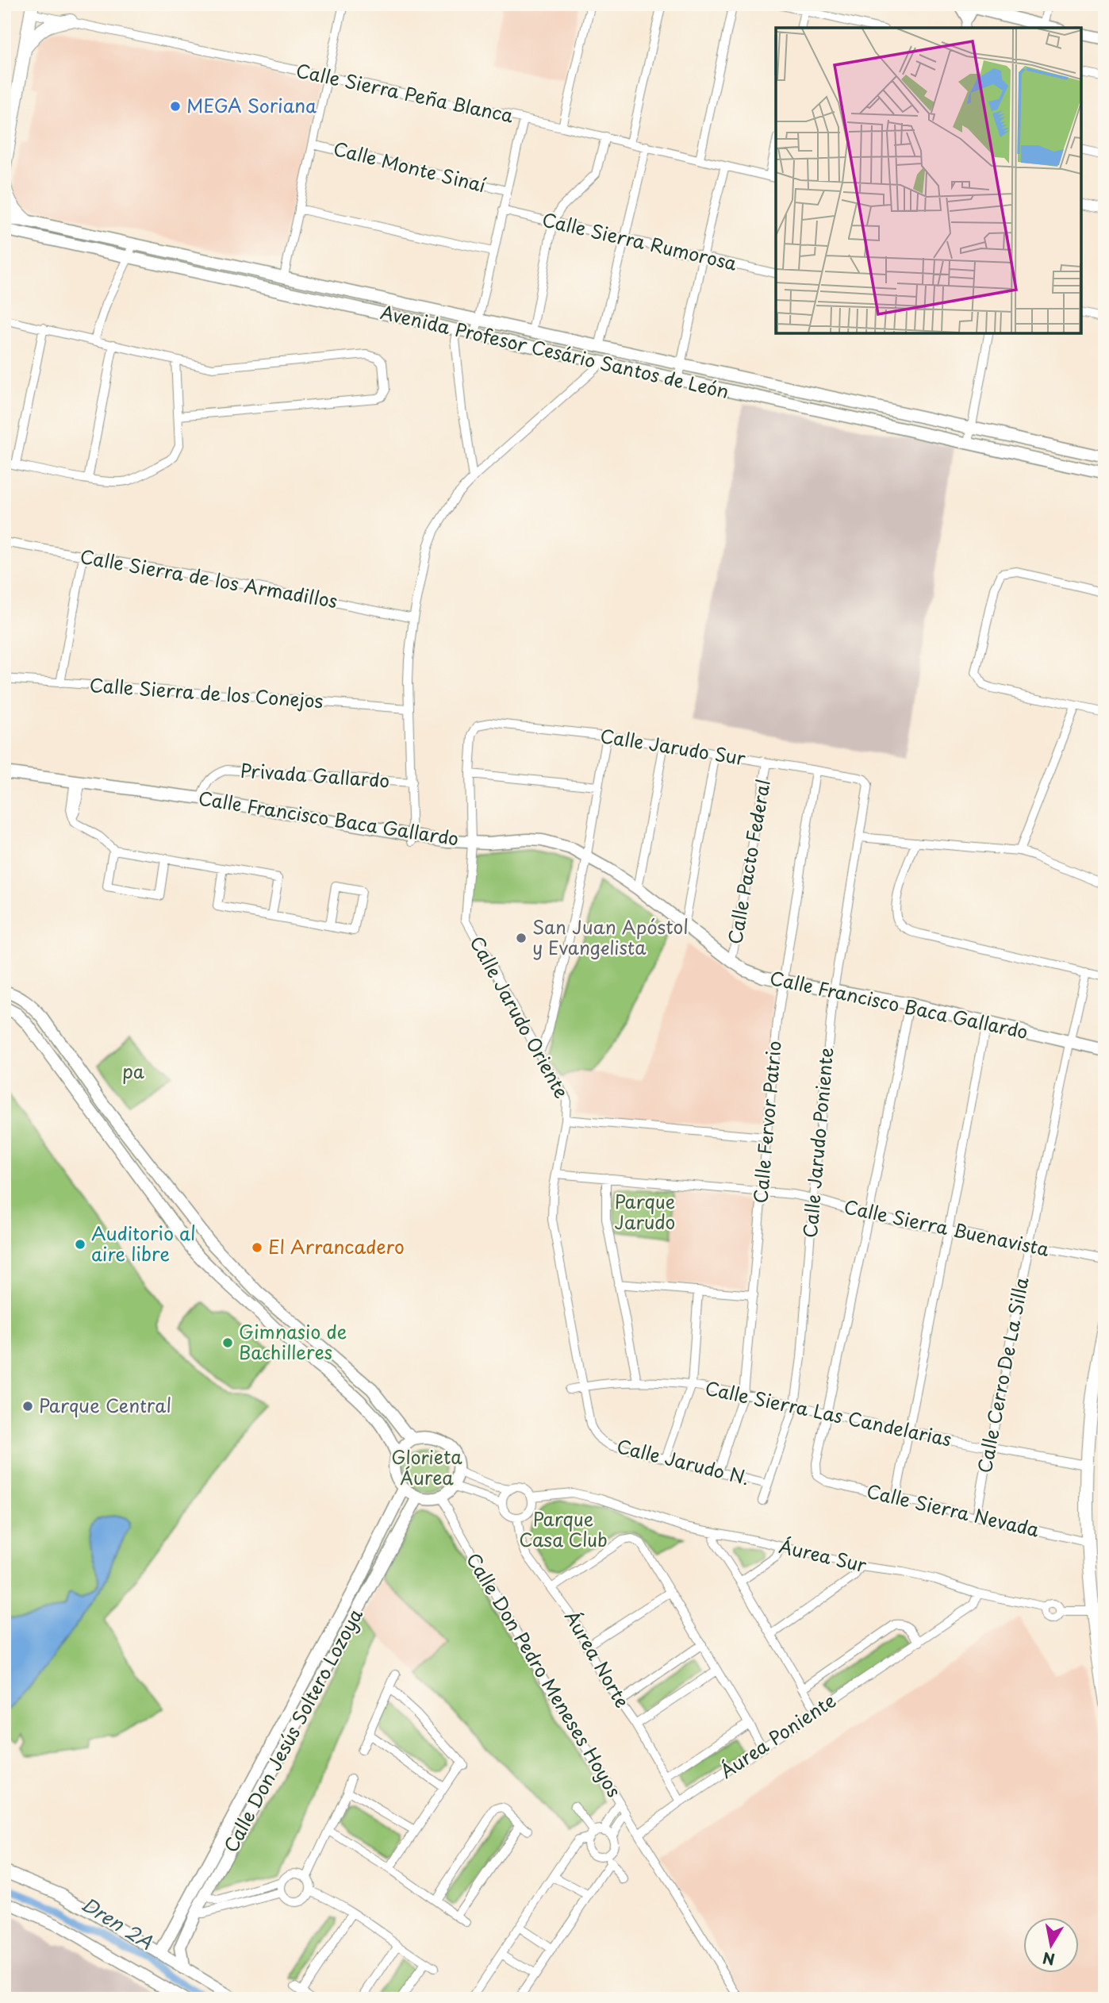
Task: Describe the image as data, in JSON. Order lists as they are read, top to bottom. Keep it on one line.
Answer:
{"streets":{"street":["Calle Sierra Peña Blanca","Calle Monte Sinaí","Calle Sierra Rumorosa","Avenida Profesor Cesário Santos de León","Calle Sierra de los Armadillos","Calle Sierra de los Conejos","Calle Jarudo Sur","Privada Gallardo","Calle Francisco Baca Gallardo","Calle Pacto Federal","Calle Jarudo Oriente","Calle Fervor Patrio","Calle Jarudo Poniente","Calle Sierra Buenavista","Calle Cerro De La Silla","Calle Sierra Las Candelarias","Calle Jarudo N.","Calle Sierra Nevada","Áurea Sur","Áurea Norte","Calle Don Pedro Meneses Hoyos","Calle Don Jesús Soltero Lozoya","Áurea Poniente"]},"crossings":[["Calle Jarudo Sur","Calle Pacto Federal"],["Calle Jarudo Sur","Calle Jarudo Oriente"],["Calle Jarudo Sur","Calle Fervor Patrio"],["Calle Jarudo Sur","Calle Jarudo Poniente"],["Privada Gallardo","Calle Francisco Baca Gallardo"],["Calle Francisco Baca Gallardo","Calle Pacto Federal"],["Calle Francisco Baca Gallardo","Calle Jarudo Oriente"],["Calle Francisco Baca Gallardo","Calle Fervor Patrio"],["Calle Francisco Baca Gallardo","Calle Jarudo Poniente"],["Calle Francisco Baca Gallardo","Calle Cerro De La Silla"],["Calle Jarudo Oriente","Calle Sierra Buenavista"],["Calle Jarudo Oriente","Calle Sierra Las Candelarias"],["Calle Jarudo Oriente","Calle Jarudo N."],["Calle Fervor Patrio","Calle Sierra Buenavista"],["Calle Fervor Patrio","Calle Sierra Las Candelarias"],["Calle Fervor Patrio","Calle Jarudo N."],["Calle Jarudo Poniente","Calle Sierra Buenavista"],["Calle Jarudo Poniente","Calle Sierra Las Candelarias"],["Calle Jarudo Poniente","Calle Jarudo N."],["Calle Sierra Buenavista","Calle Cerro De La Silla"],["Calle Cerro De La Silla","Calle Sierra Las Candelarias"],["Calle Cerro De La Silla","Calle Sierra Nevada"],["Calle Sierra Las Candelarias","Calle Sierra Nevada"],["Áurea Sur","Áurea Norte"],["Áurea Sur","Áurea Poniente"],["Áurea Norte","Áurea Poniente"],["Calle Don Pedro Meneses Hoyos","Calle Don Jesús Soltero Lozoya"],["Calle Don Pedro Meneses Hoyos","Áurea Poniente"]],"water":["Dren 2A"],"parks":["pa","Parque Jarudo","Glorieta Áurea","Parque Casa Club"],"places":["MEGA Soriana","San Juan Apóstol y Evangelista","Auditorio al aire libre","El Arrancadero","Gimnasio de Bachilleres","Parque Central"],"north":"bottom"}
